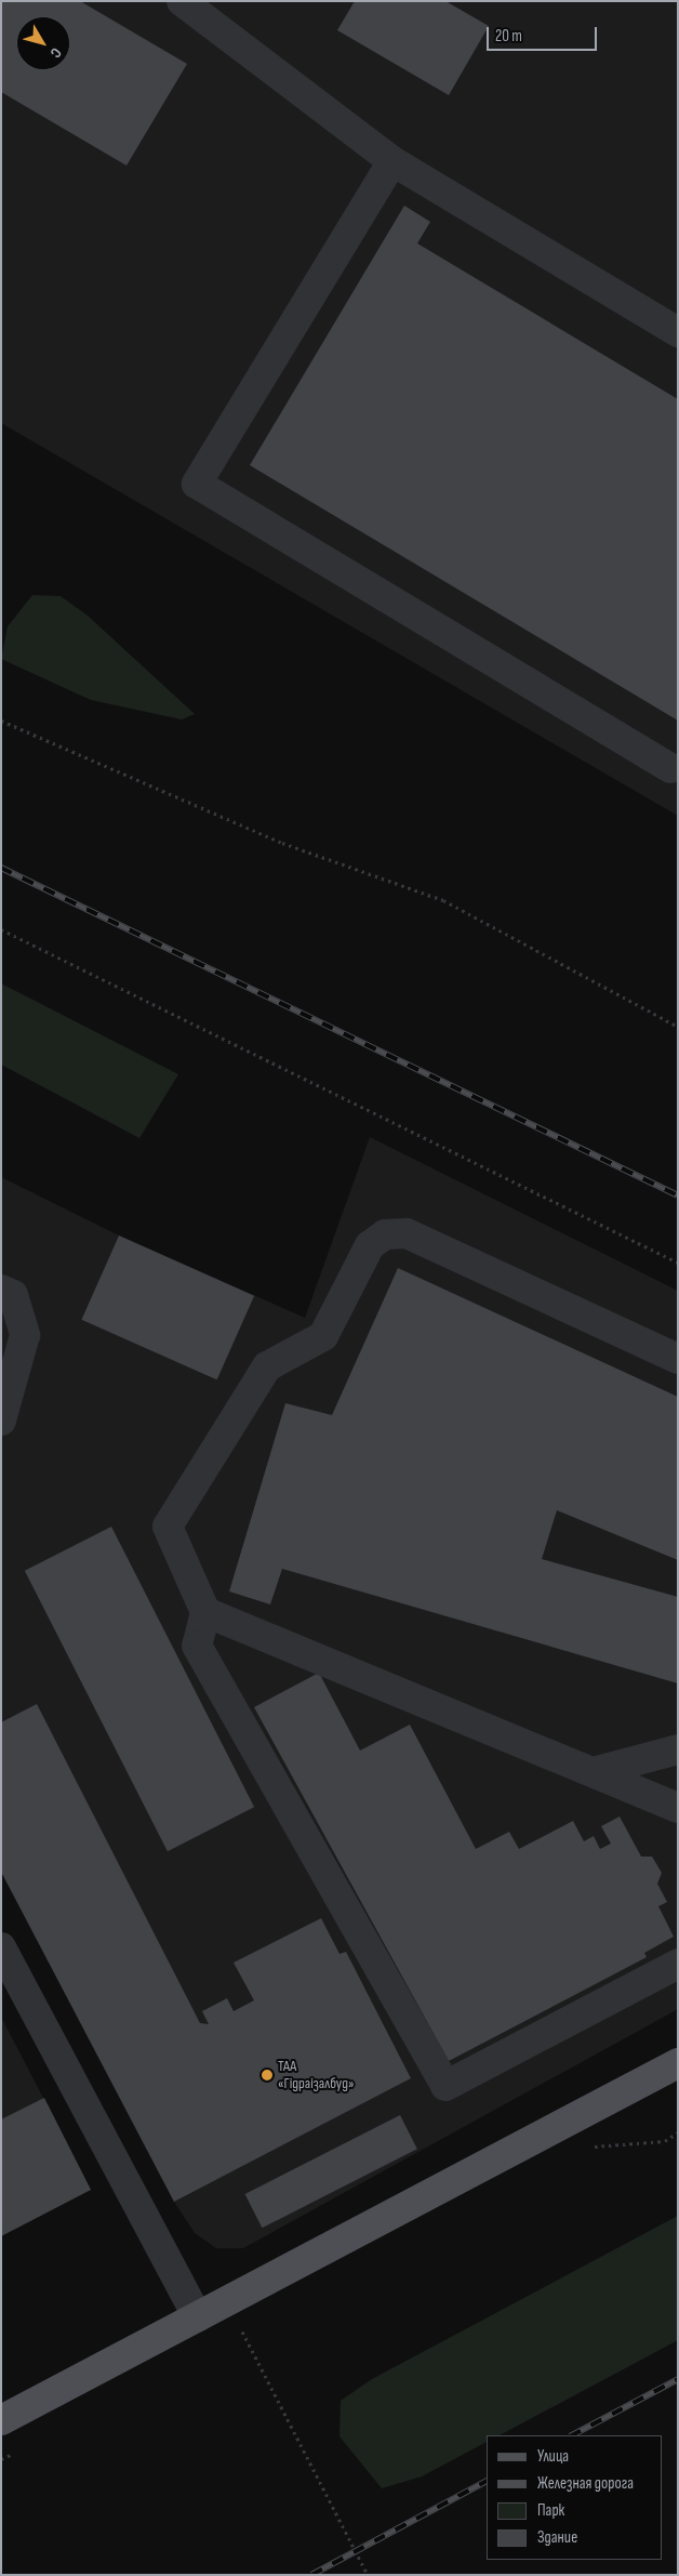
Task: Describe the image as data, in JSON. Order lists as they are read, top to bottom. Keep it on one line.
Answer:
{"places":["ТАА «Гідраізалбуд»"],"legend":["Улица","Железная дорога","Парк","Здание"],"scale_bar":"20 m","north":"bottom right"}
